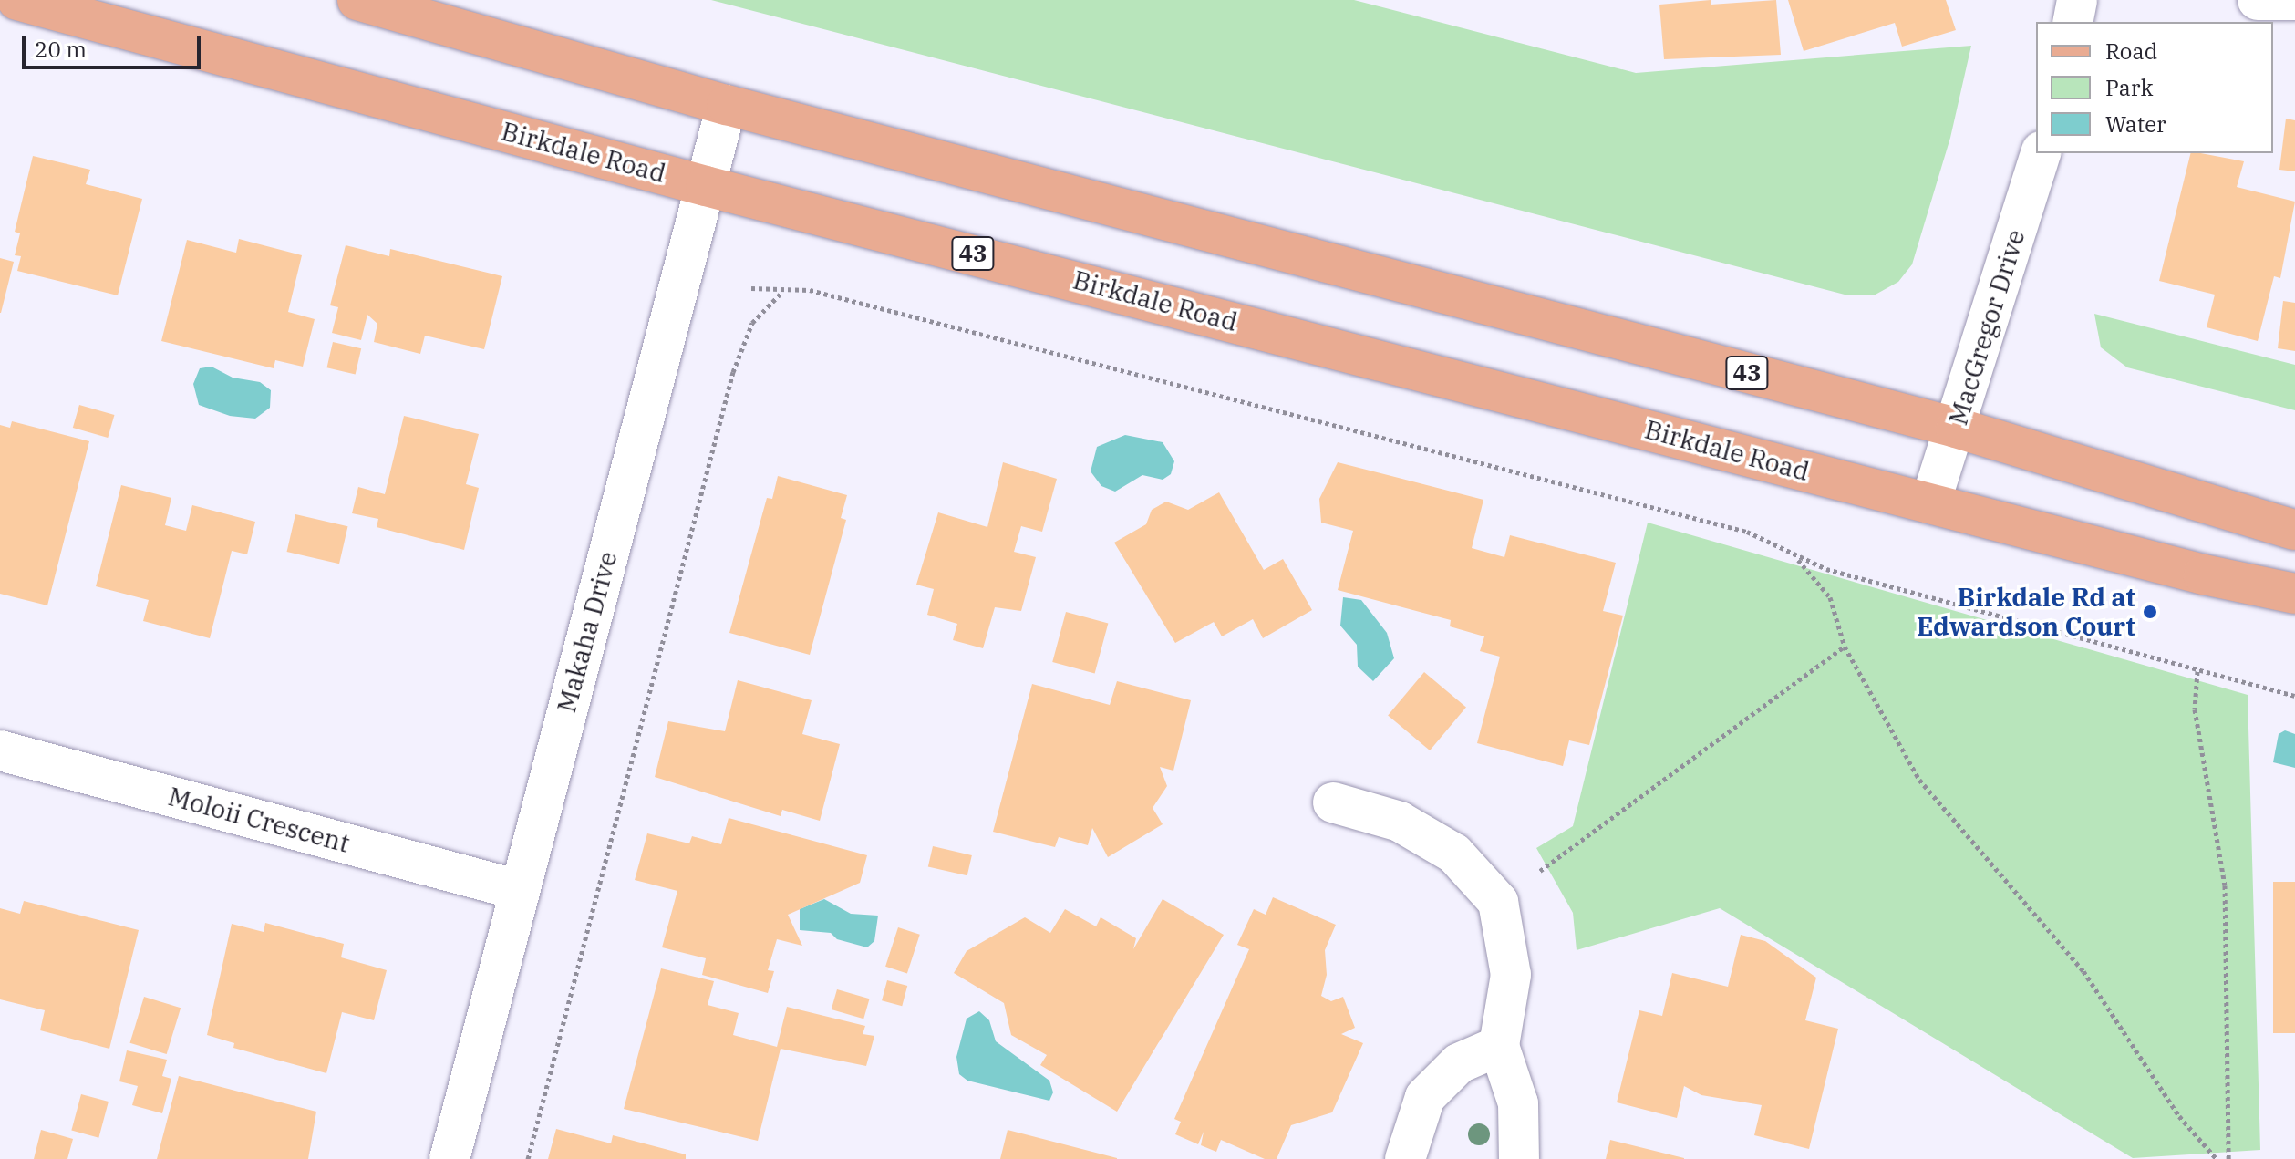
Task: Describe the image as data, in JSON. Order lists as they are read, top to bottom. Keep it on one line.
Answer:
{"streets":{"main road":["Birkdale Road","43"],"street":["MacGregor Drive","Makaha Drive","Moloii Crescent"]},"crossings":[["Birkdale Road","MacGregor Drive"],["Birkdale Road","Makaha Drive"],["43","MacGregor Drive"],["43","Makaha Drive"],["Makaha Drive","Moloii Crescent"]],"places":["Birkdale Rd at Edwardson Court"],"legend":["Road","Park","Water"],"scale_bar":"20 m"}
